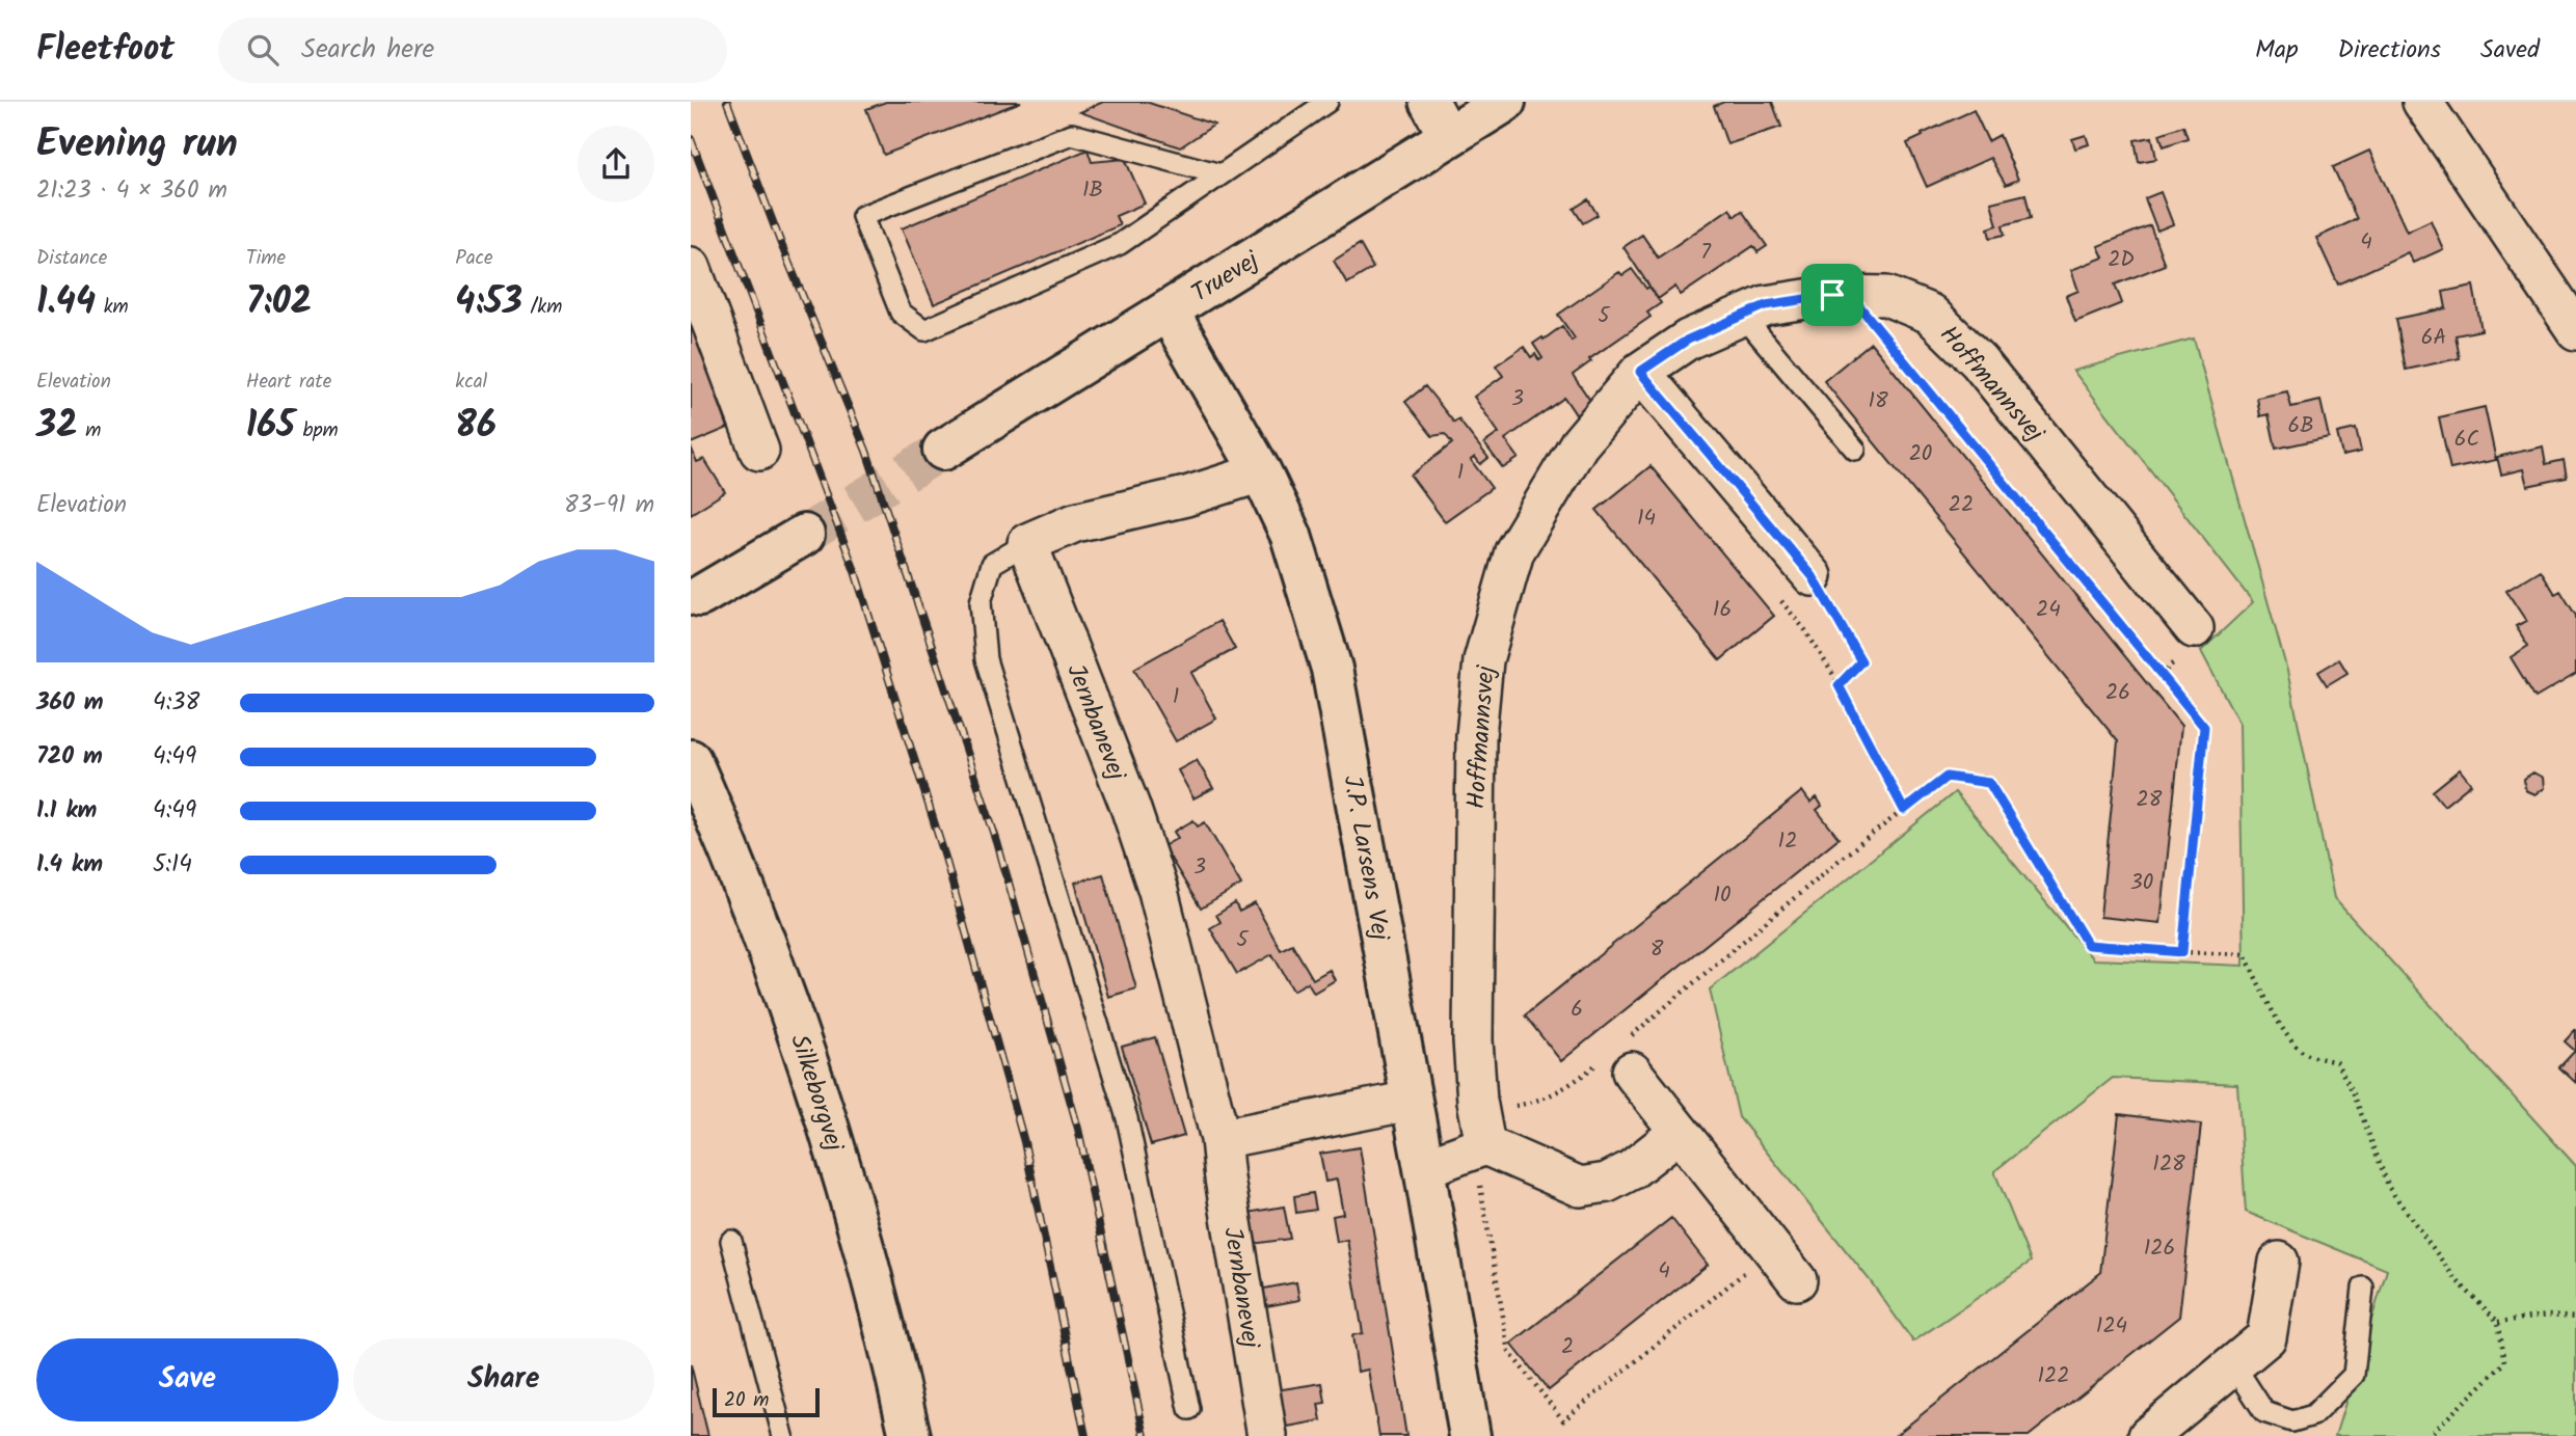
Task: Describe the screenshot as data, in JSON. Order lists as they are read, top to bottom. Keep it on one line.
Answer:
{"streets":{"street":["Truevej","Hoffmannsvej","Jernbanevej","J.P. Larsens Vej","Silkeborgvej"]},"crossings":[["Truevej","J.P. Larsens Vej"]],"house_numbers":["1B","4","7","2D","5","6A","3","18","6B","6C","20","1","22","14","16","24","26","1","28","12","3","30","10","5","8","6","128","126","4","124","2","122"],"scale_bar":"20 m","page":{"header":"Fleetfoot","search":"Search here","nav":["Map","Directions","Saved"],"heading":["Evening run","21:23 · 4 × 360 m"],"stats":[["Distance","1.44 km"],["Time","7:02"],["Pace","4:53 /km"],["Elevation","32 m"],["Heart rate","165 bpm"],["kcal","86"]],"chart":["Elevation","83–91 m"],"list":[{"name":"360 m","note":"4:38"},{"name":"720 m","note":"4:49"},{"name":"1.1 km","note":"4:49"},{"name":"1.4 km","note":"5:14"}],"buttons":["Save","Share"],"scale":"20 m"}}
